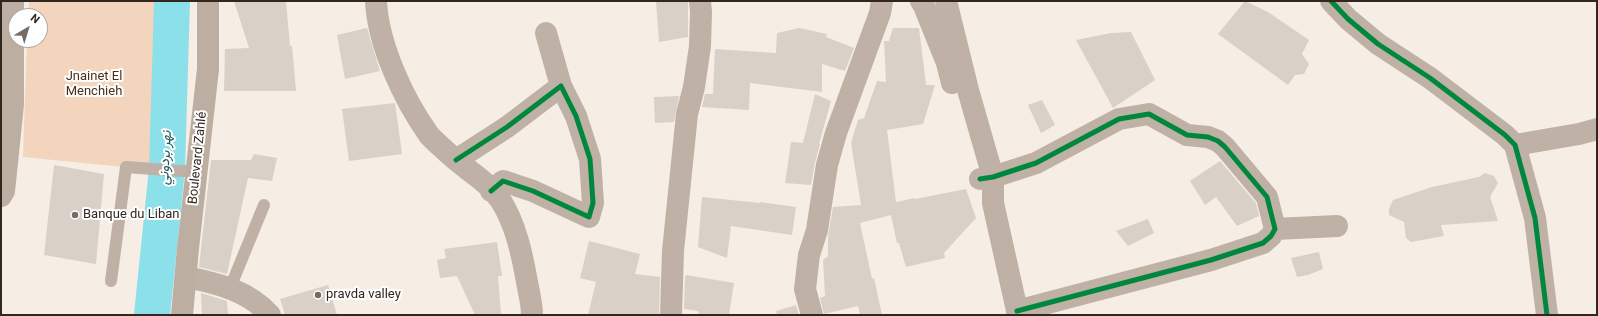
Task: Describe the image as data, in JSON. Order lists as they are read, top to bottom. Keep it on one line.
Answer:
{"streets":{"main road":["Boulevard Zahlé"]},"water":["نهر بردوني"],"parks":["Jnainet El Menchieh"],"places":["Banque du Liban","pravda valley"],"north":"top right"}
